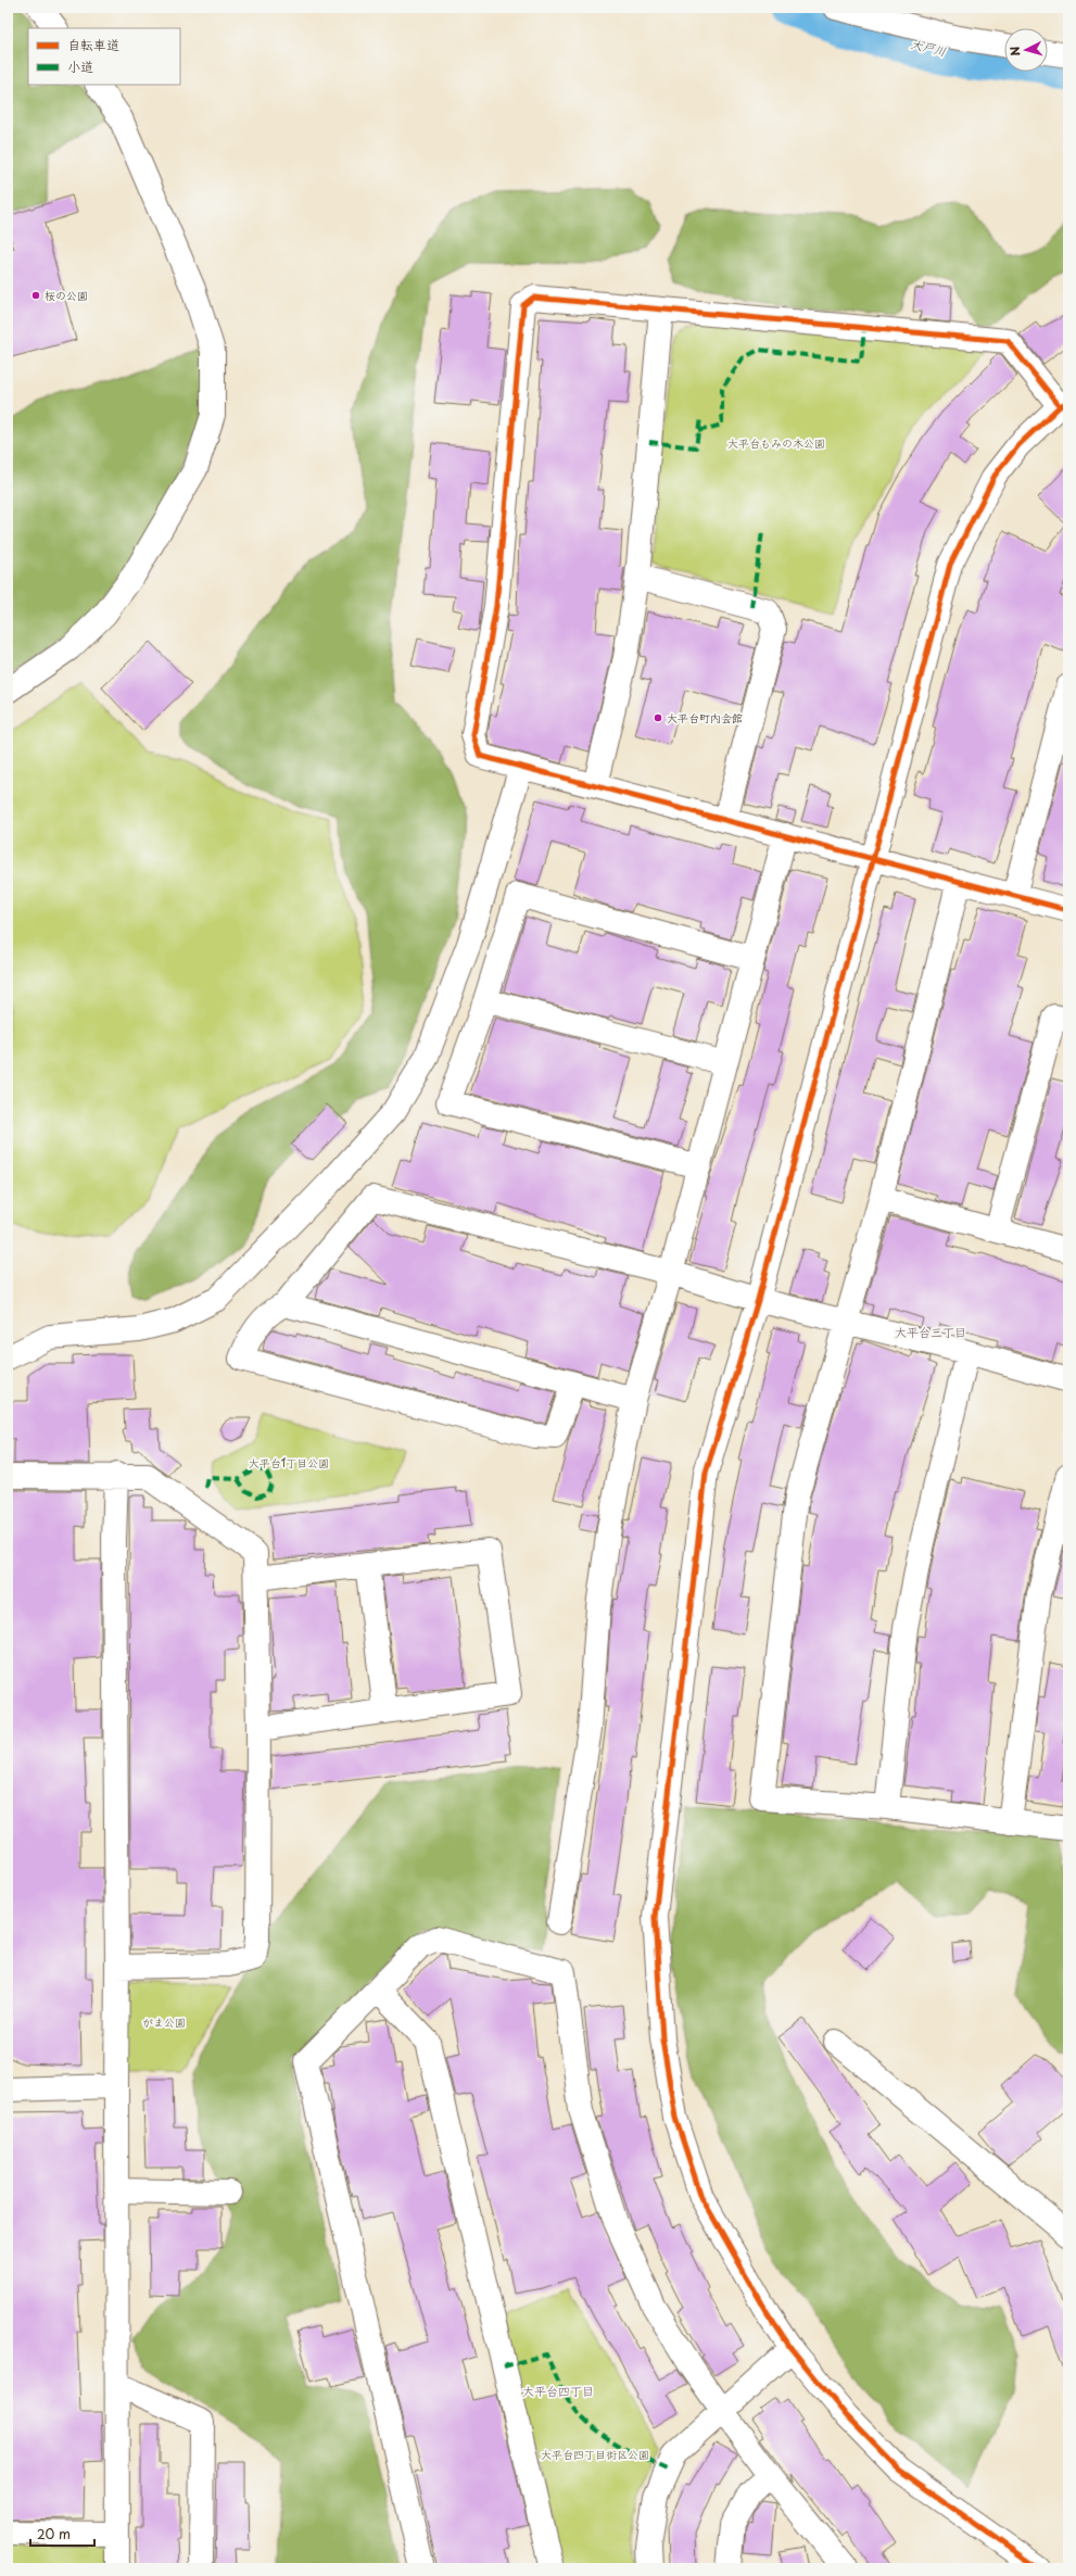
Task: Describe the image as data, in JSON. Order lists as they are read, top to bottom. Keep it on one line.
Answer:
{"districts":["大平台三丁目","大平台四丁目"],"water":["大戸川"],"parks":["大平台もみの木公園","大平台1丁目公園","がま公園","大平台四丁目街区公園"],"places":["桜の公園","大平台町内会館"],"legend":["自転車道","小道"],"scale_bar":"20 m","north":"left"}
